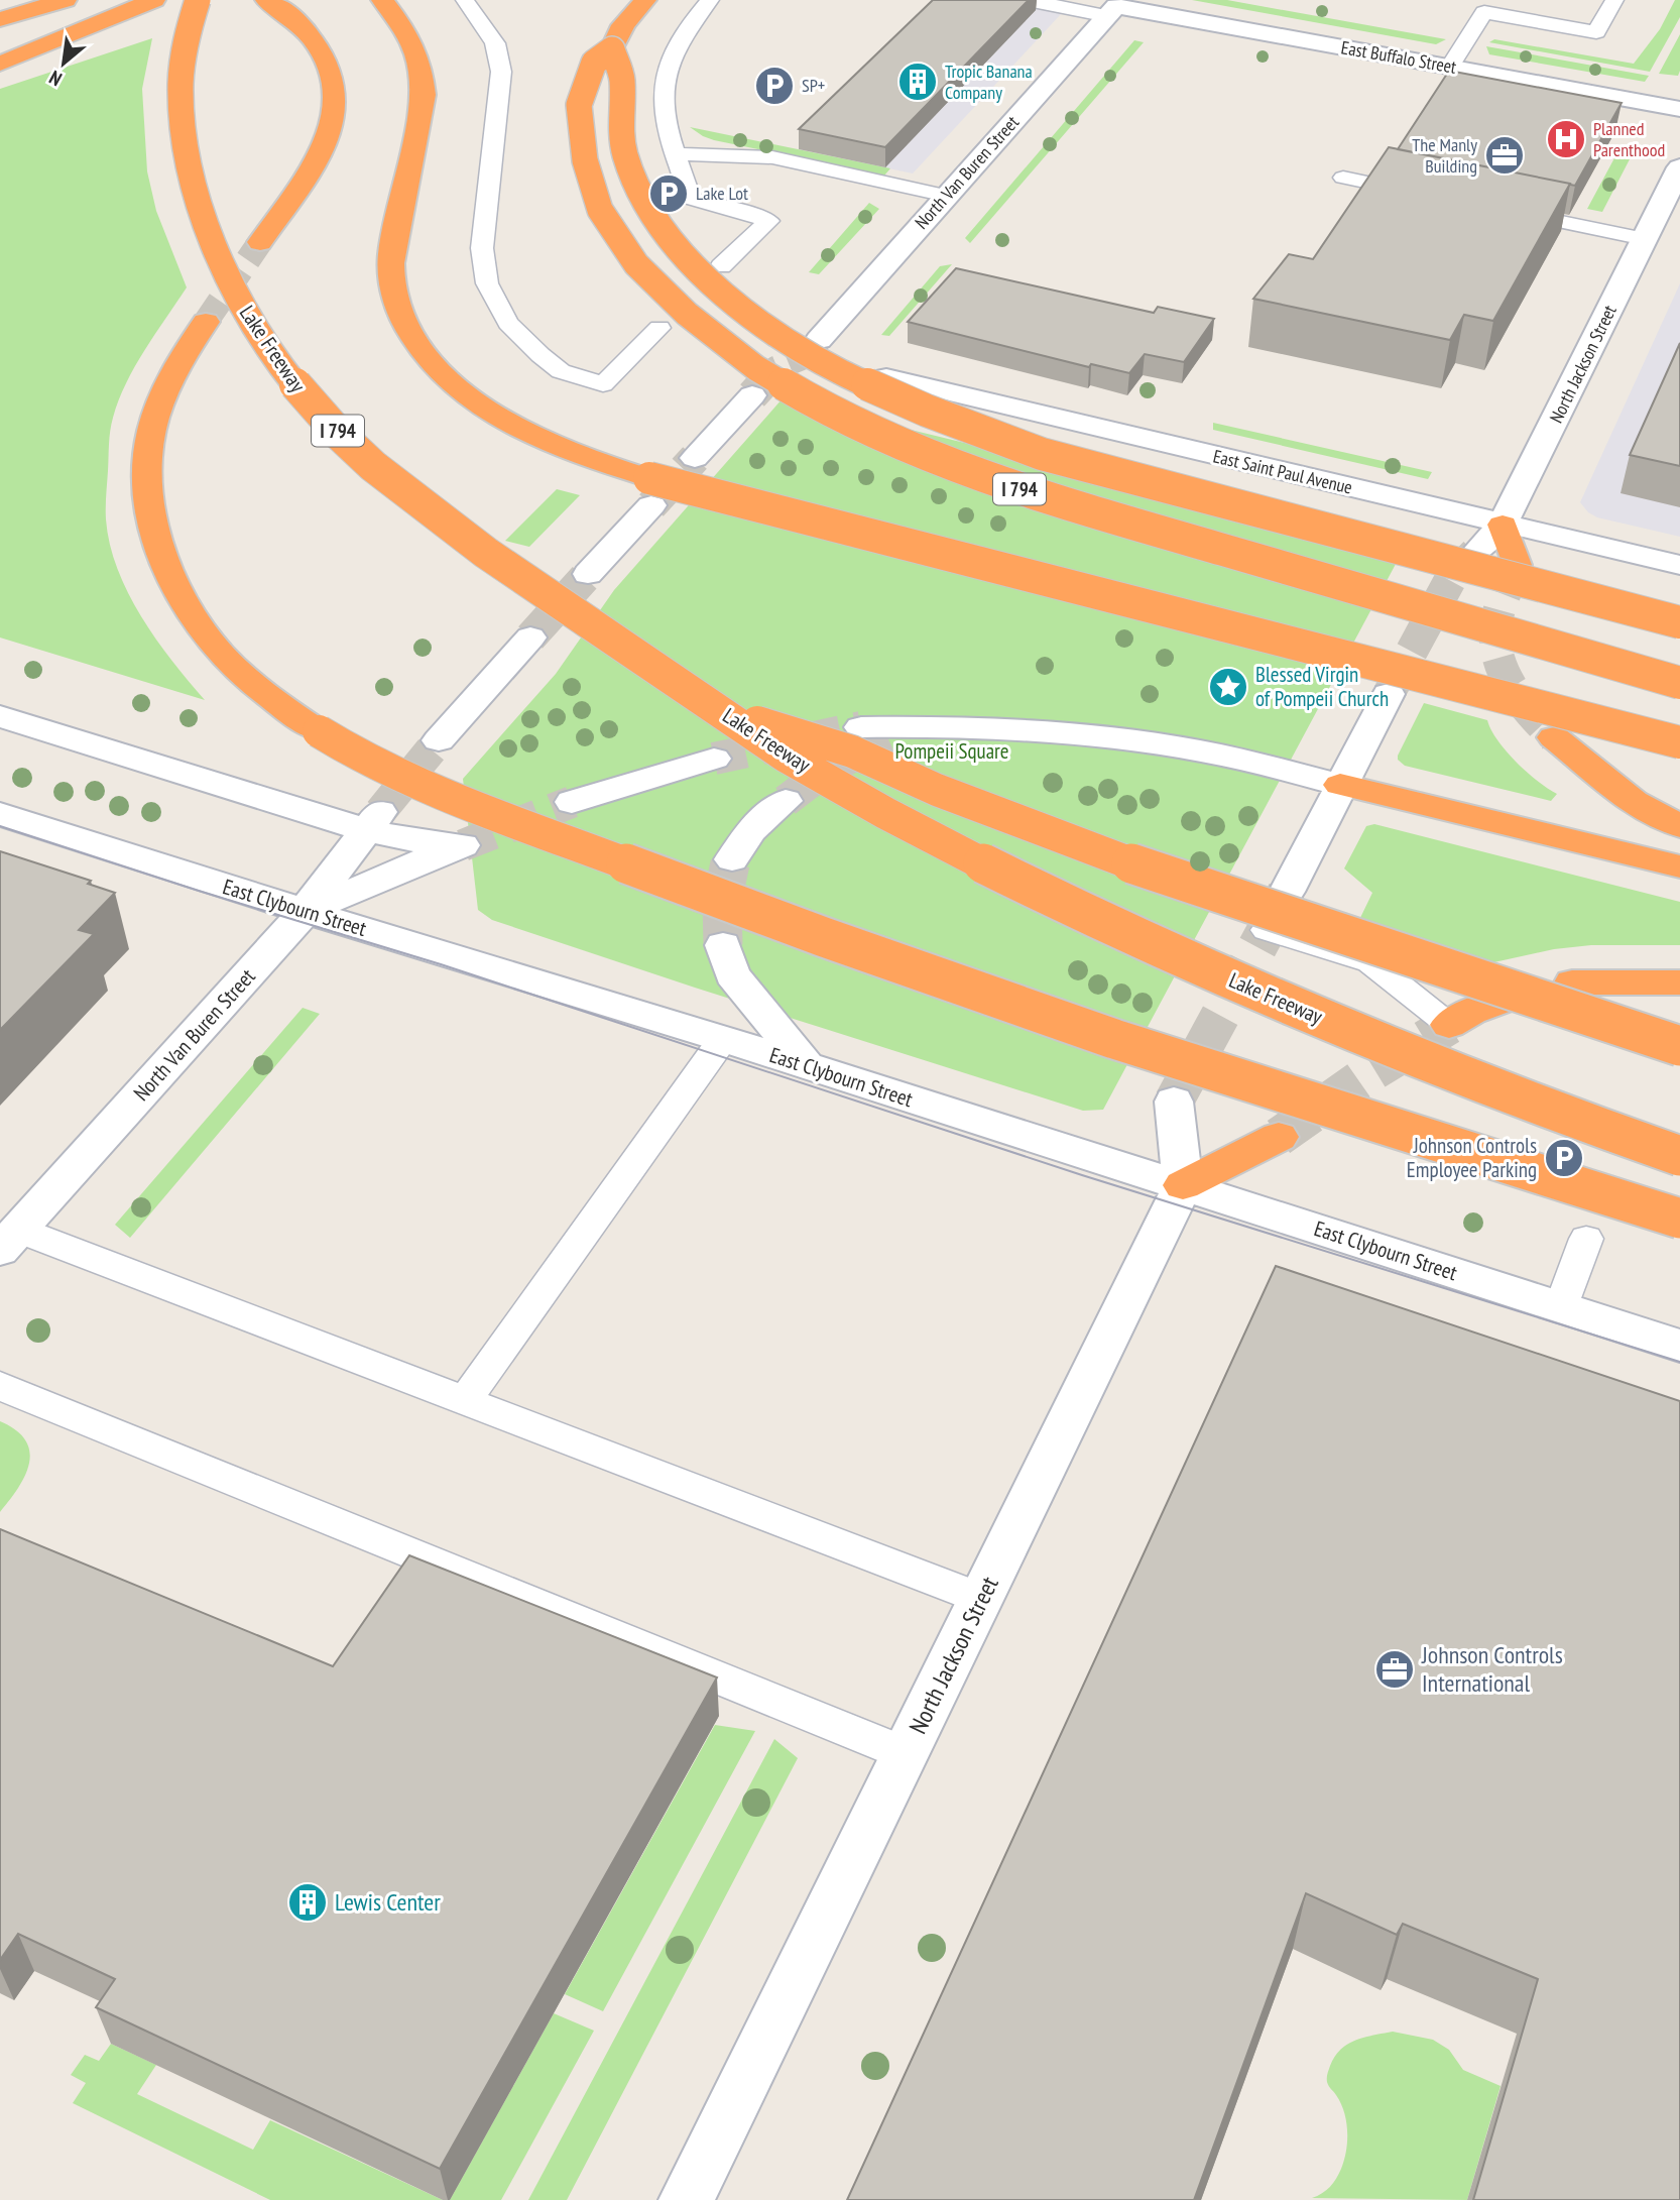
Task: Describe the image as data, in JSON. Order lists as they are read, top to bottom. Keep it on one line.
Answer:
{"streets":{"highway":["Lake Freeway","I 794"],"street":["East Buffalo Street","North Van Buren Street","North Jackson Street","East Saint Paul Avenue","East Clybourn Street"]},"crossings":[["East Buffalo Street","North Van Buren Street"],["North Van Buren Street","East Clybourn Street"],["North Jackson Street","East Saint Paul Avenue"],["North Jackson Street","East Clybourn Street"]],"parks":["Pompeii Square"],"places":{"building":["Tropic Banana Company","Lewis Center"],"parking":["SP+","Lake Lot","Johnson Controls Employee Parking"],"hospital":["Planned Parenthood"],"office":["The Manly Building","Johnson Controls International"],"place":["Blessed Virgin of Pompeii Church"]},"north":"bottom left"}
